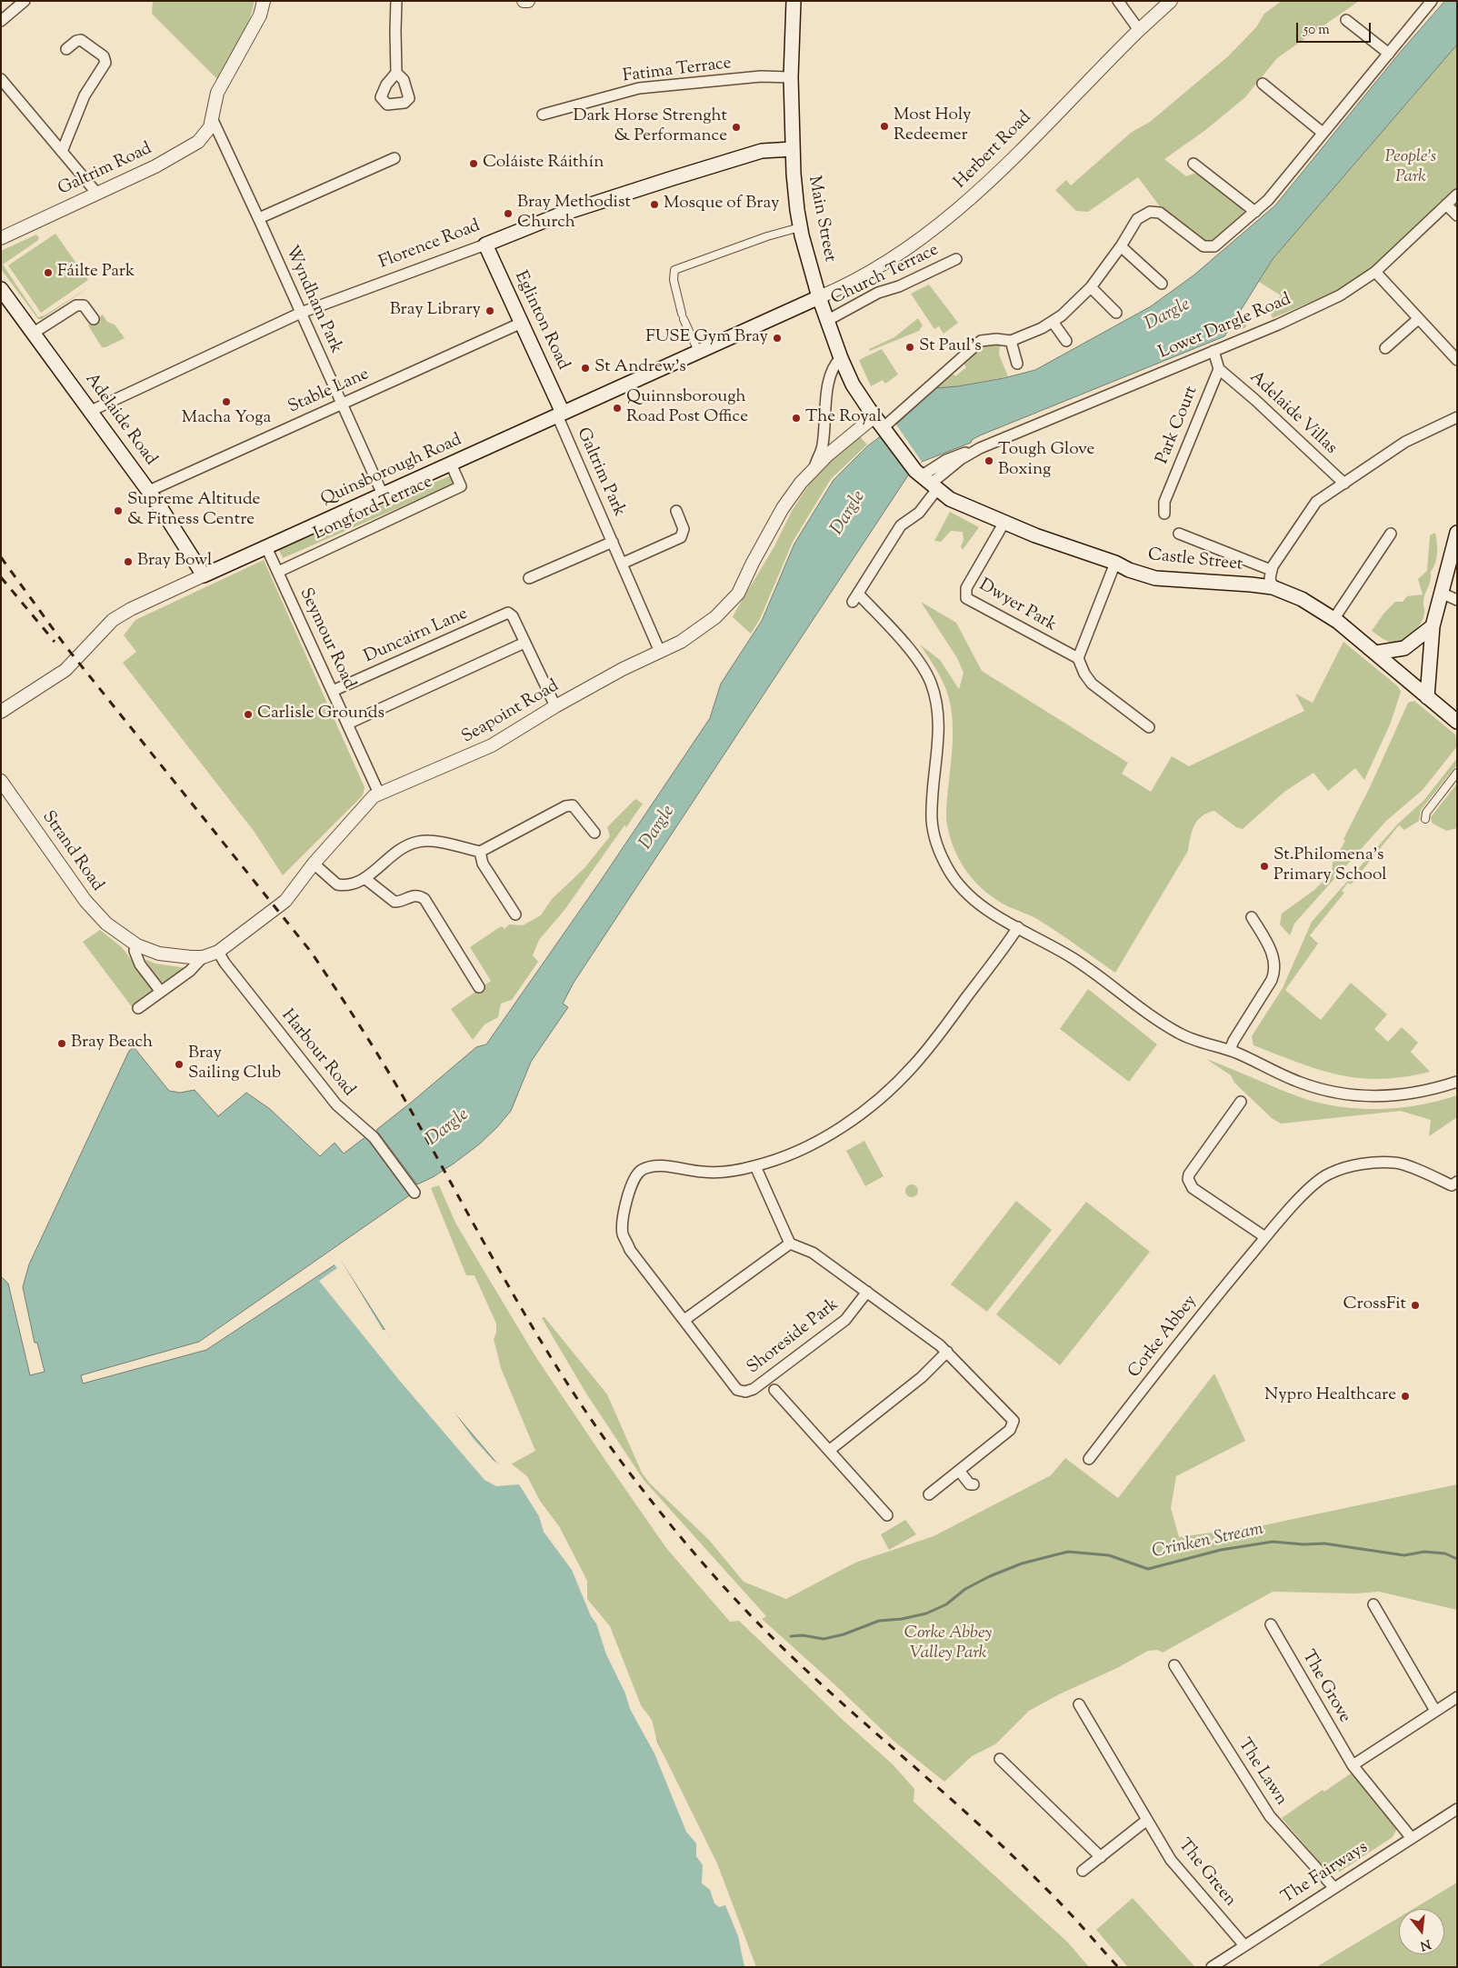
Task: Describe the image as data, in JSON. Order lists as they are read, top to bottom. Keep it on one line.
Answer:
{"streets":{"main road":["Main Street","Florence Road","Eglinton Road","Adelaide Road","Quinsborough Road","Castle Street"],"street":["Fatima Terrace","Herbert Road","Galtrim Road","Church Terrace","Wyndham Park","Lower Dargle Road","Stable Lane","Adelaide Villas","Park Court","Galtrim Park","Longford Terrace","Dwyer Park","Duncairn Lane","Seymour Road","Seapoint Road","Strand Road","Harbour Road","Shoreside Park","Corke Abbey","The Grove","The Lawn","The Green","The Fairways"]},"crossings":[["Fatima Terrace","Main Street"],["Herbert Road","Main Street"],["Herbert Road","Quinsborough Road"],["Galtrim Road","Wyndham Park"],["Main Street","Florence Road"],["Main Street","Church Terrace"],["Main Street","Lower Dargle Road"],["Main Street","Quinsborough Road"],["Main Street","Castle Street"],["Main Street","Seapoint Road"],["Florence Road","Wyndham Park"],["Florence Road","Eglinton Road"],["Florence Road","Adelaide Road"],["Wyndham Park","Stable Lane"],["Wyndham Park","Quinsborough Road"],["Eglinton Road","Stable Lane"],["Eglinton Road","Quinsborough Road"],["Eglinton Road","Galtrim Park"],["Lower Dargle Road","Castle Street"],["Stable Lane","Adelaide Road"],["Adelaide Villas","Park Court"],["Adelaide Road","Quinsborough Road"],["Quinsborough Road","Galtrim Park"],["Quinsborough Road","Longford Terrace"],["Quinsborough Road","Seymour Road"],["Galtrim Park","Seapoint Road"],["Longford Terrace","Seymour Road"],["Castle Street","Dwyer Park"],["Duncairn Lane","Seymour Road"],["Seymour Road","Seapoint Road"],["Seapoint Road","Strand Road"],["Seapoint Road","Harbour Road"],["The Grove","The Fairways"],["The Lawn","The Fairways"],["The Green","The Fairways"]],"water":["Dargle","Crinken Stream"],"parks":["People's Park","Corke Abbey Valley Park"],"places":["Most Holy Redeemer","Dark Horse Strenght & Performance","Coláiste Ráithín","Mosque of Bray","Bray Methodist Church","Fáilte Park","Bray Library","FUSE Gym Bray","St Paul's","St Andrew's","Macha Yoga","Quinnsborough Road Post Office","The Royal","Tough Glove Boxing","Supreme Altitude & Fitness Centre","Bray Bowl","Carlisle Grounds","St.Philomena's Primary School","Bray Beach","Bray Sailing Club","CrossFit","Nypro Healthcare"],"scale_bar":"50 m","north":"bottom"}
